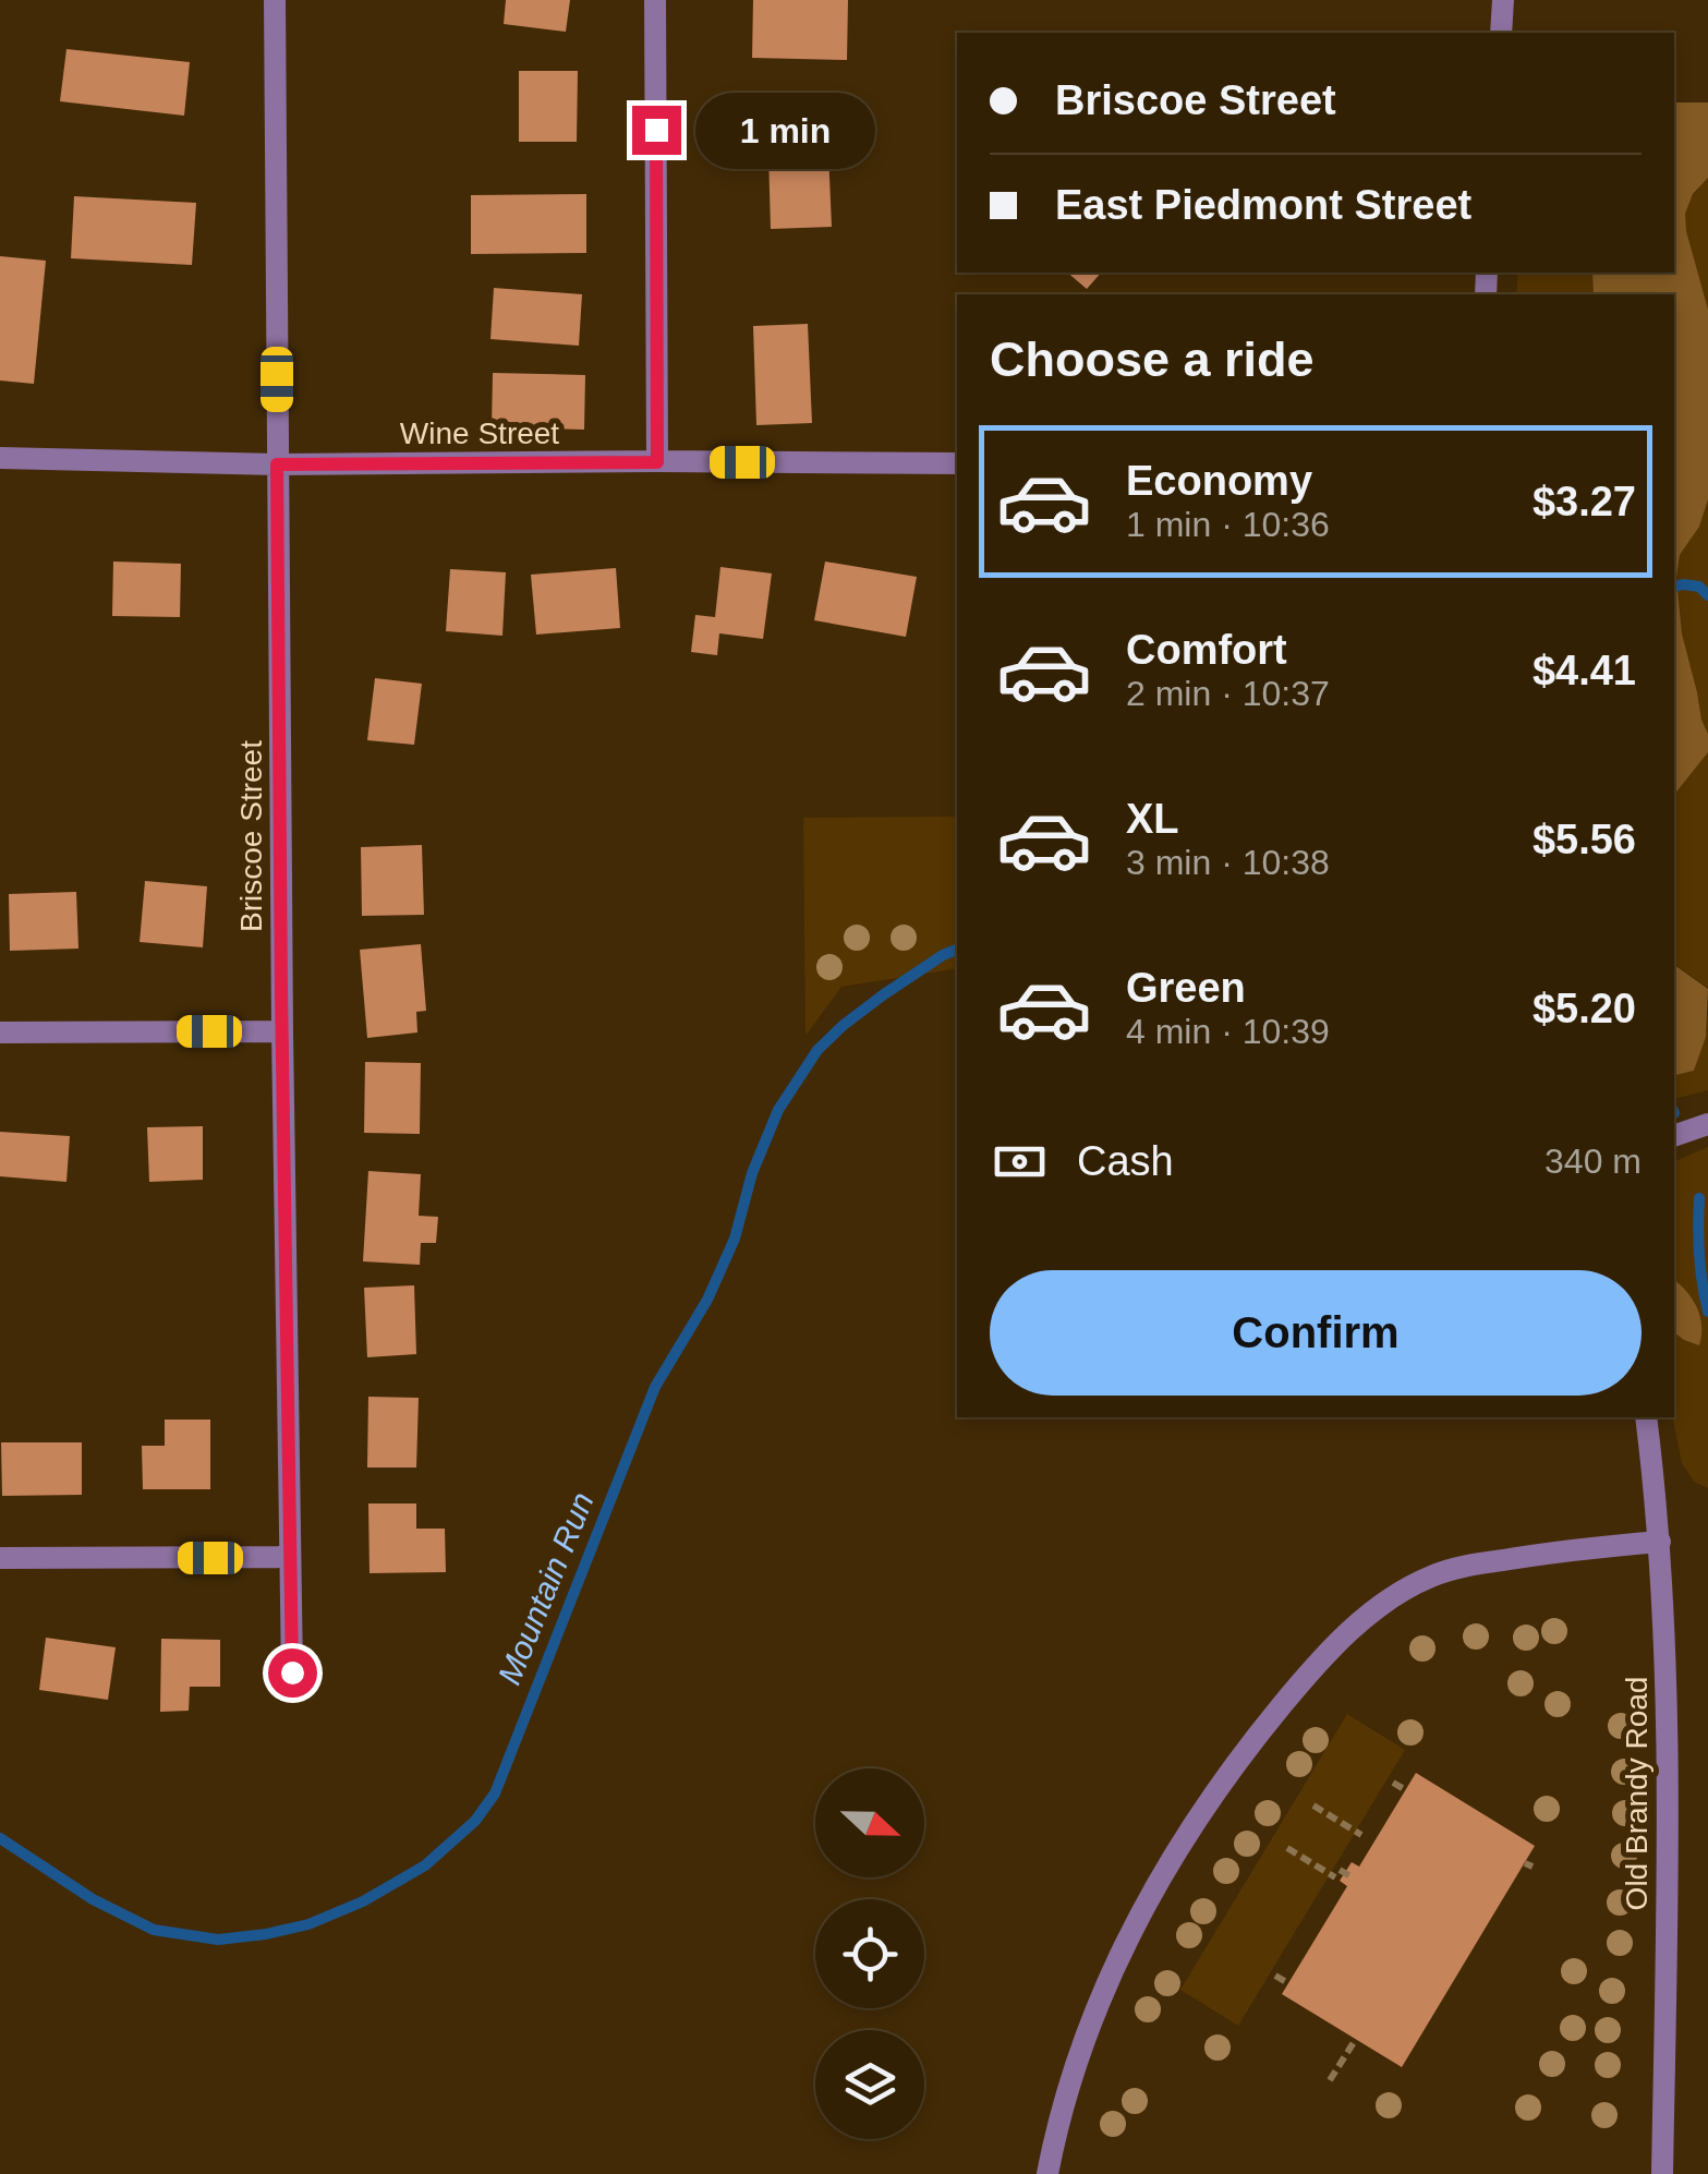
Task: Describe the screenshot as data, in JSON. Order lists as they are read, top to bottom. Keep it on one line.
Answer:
{"streets":{"street":["Wine Street","Briscoe Street","Old Brandy Road"]},"crossings":[["Wine Street","Briscoe Street"]],"water":["Mountain Run"],"north":"right","page":{"banner":["Briscoe Street","East Piedmont Street"],"bubble":"1 min","heading":"Choose a ride","list":[{"name":"Economy","note":"1 min · 10:36","value":"$3.27"},{"name":"Comfort","note":"2 min · 10:37","value":"$4.41"},{"name":"XL","note":"3 min · 10:38","value":"$5.56"},{"name":"Green","note":"4 min · 10:39","value":"$5.20"}],"pay":["Cash","340 m"],"buttons":"Confirm"}}
